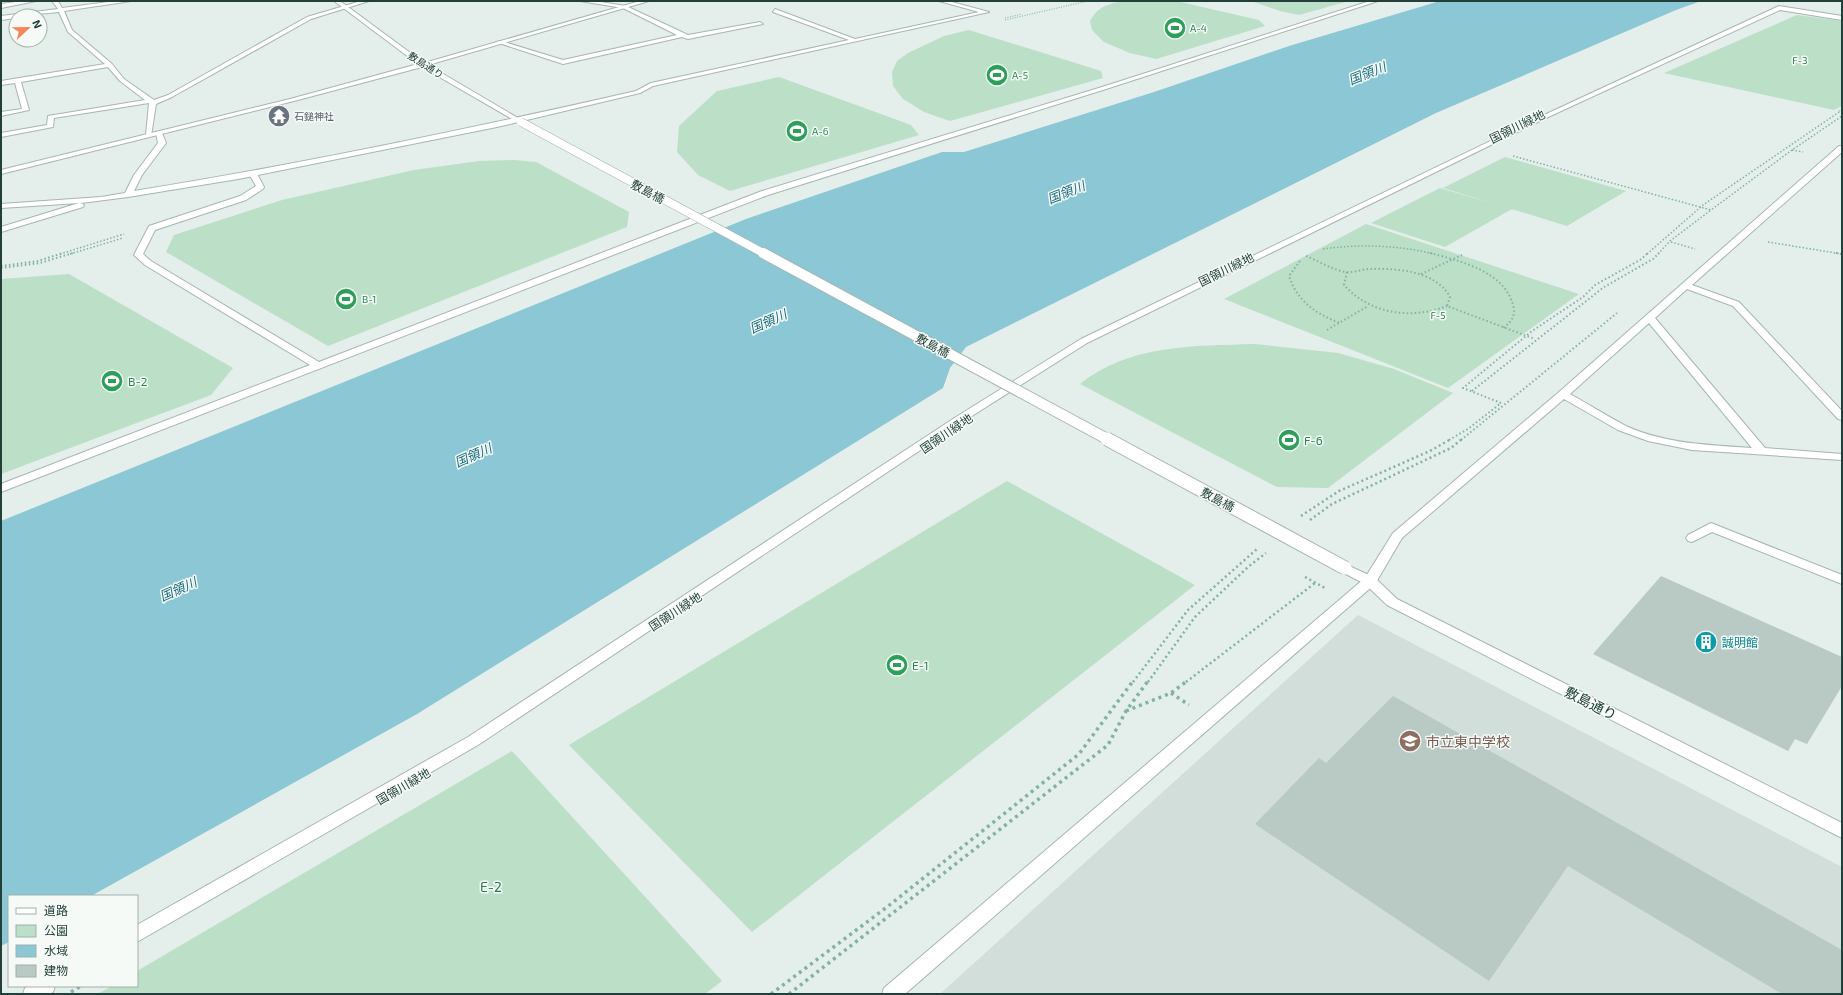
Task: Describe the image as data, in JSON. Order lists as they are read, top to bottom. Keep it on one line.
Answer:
{"streets":{"street":["敷島通り","敷島橋"]},"crossings":[["敷島通り","敷島橋"]],"water":["国領川"],"parks":["F-3","F-5","E-2"],"places":{"sports":["A-4","A-5","A-6","B-1","B-2","F-6","E-1"],"temple":["石鎚神社"],"building":["誠明館"],"school or university":["市立東中学校"]},"legend":["道路","公園","水域","建物"],"north":"right"}
